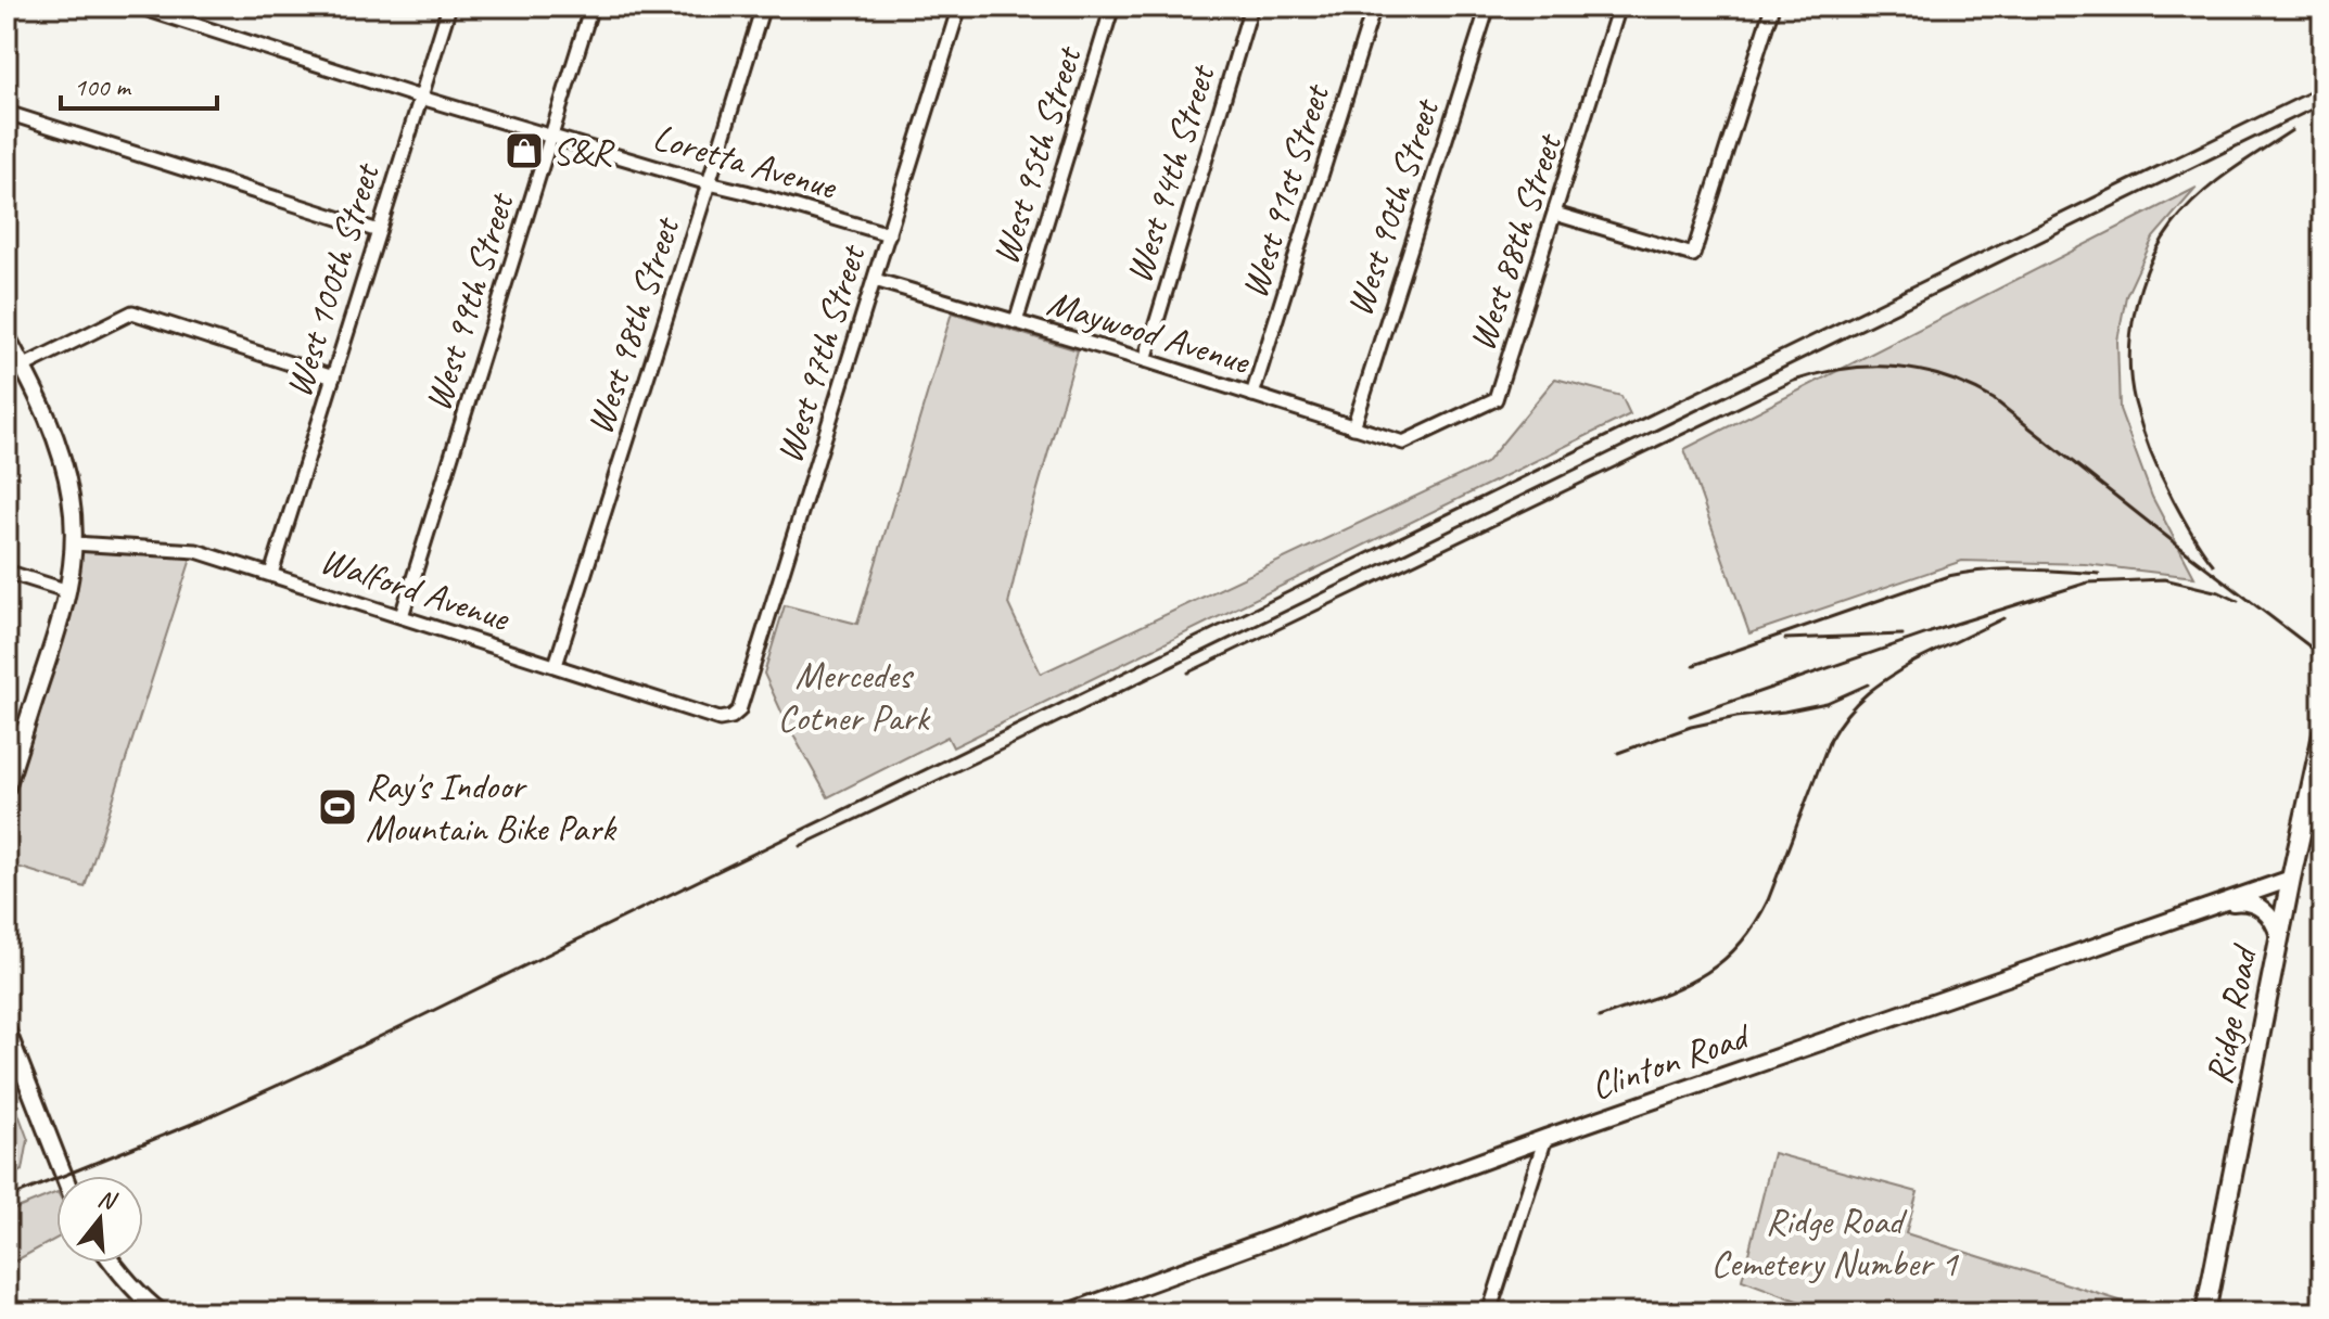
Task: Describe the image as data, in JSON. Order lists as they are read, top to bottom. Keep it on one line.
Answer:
{"streets":{"main road":["Ridge Road"],"street":["West 95th Street","Loretta Avenue","West 94th Street","West 91st Street","West 90th Street","West 88th Street","West 100th Street","West 99th Street","West 98th Street","Maywood Avenue","West 97th Street","Walford Avenue","Clinton Road"]},"crossings":[["West 95th Street","Maywood Avenue"],["Loretta Avenue","West 100th Street"],["Loretta Avenue","West 99th Street"],["Loretta Avenue","West 98th Street"],["Loretta Avenue","West 97th Street"],["West 94th Street","Maywood Avenue"],["West 91st Street","Maywood Avenue"],["West 90th Street","Maywood Avenue"],["West 88th Street","Maywood Avenue"],["West 100th Street","Walford Avenue"],["West 99th Street","Walford Avenue"],["West 98th Street","Walford Avenue"],["Maywood Avenue","West 97th Street"],["West 97th Street","Walford Avenue"],["Ridge Road","Clinton Road"]],"parks":["Mercedes Cotner Park","Ridge Road Cemetery Number 1"],"places":{"shop":["S&R"],"sports":["Ray's Indoor Mountain Bike Park"]},"scale_bar":"100 m","north":"top"}
